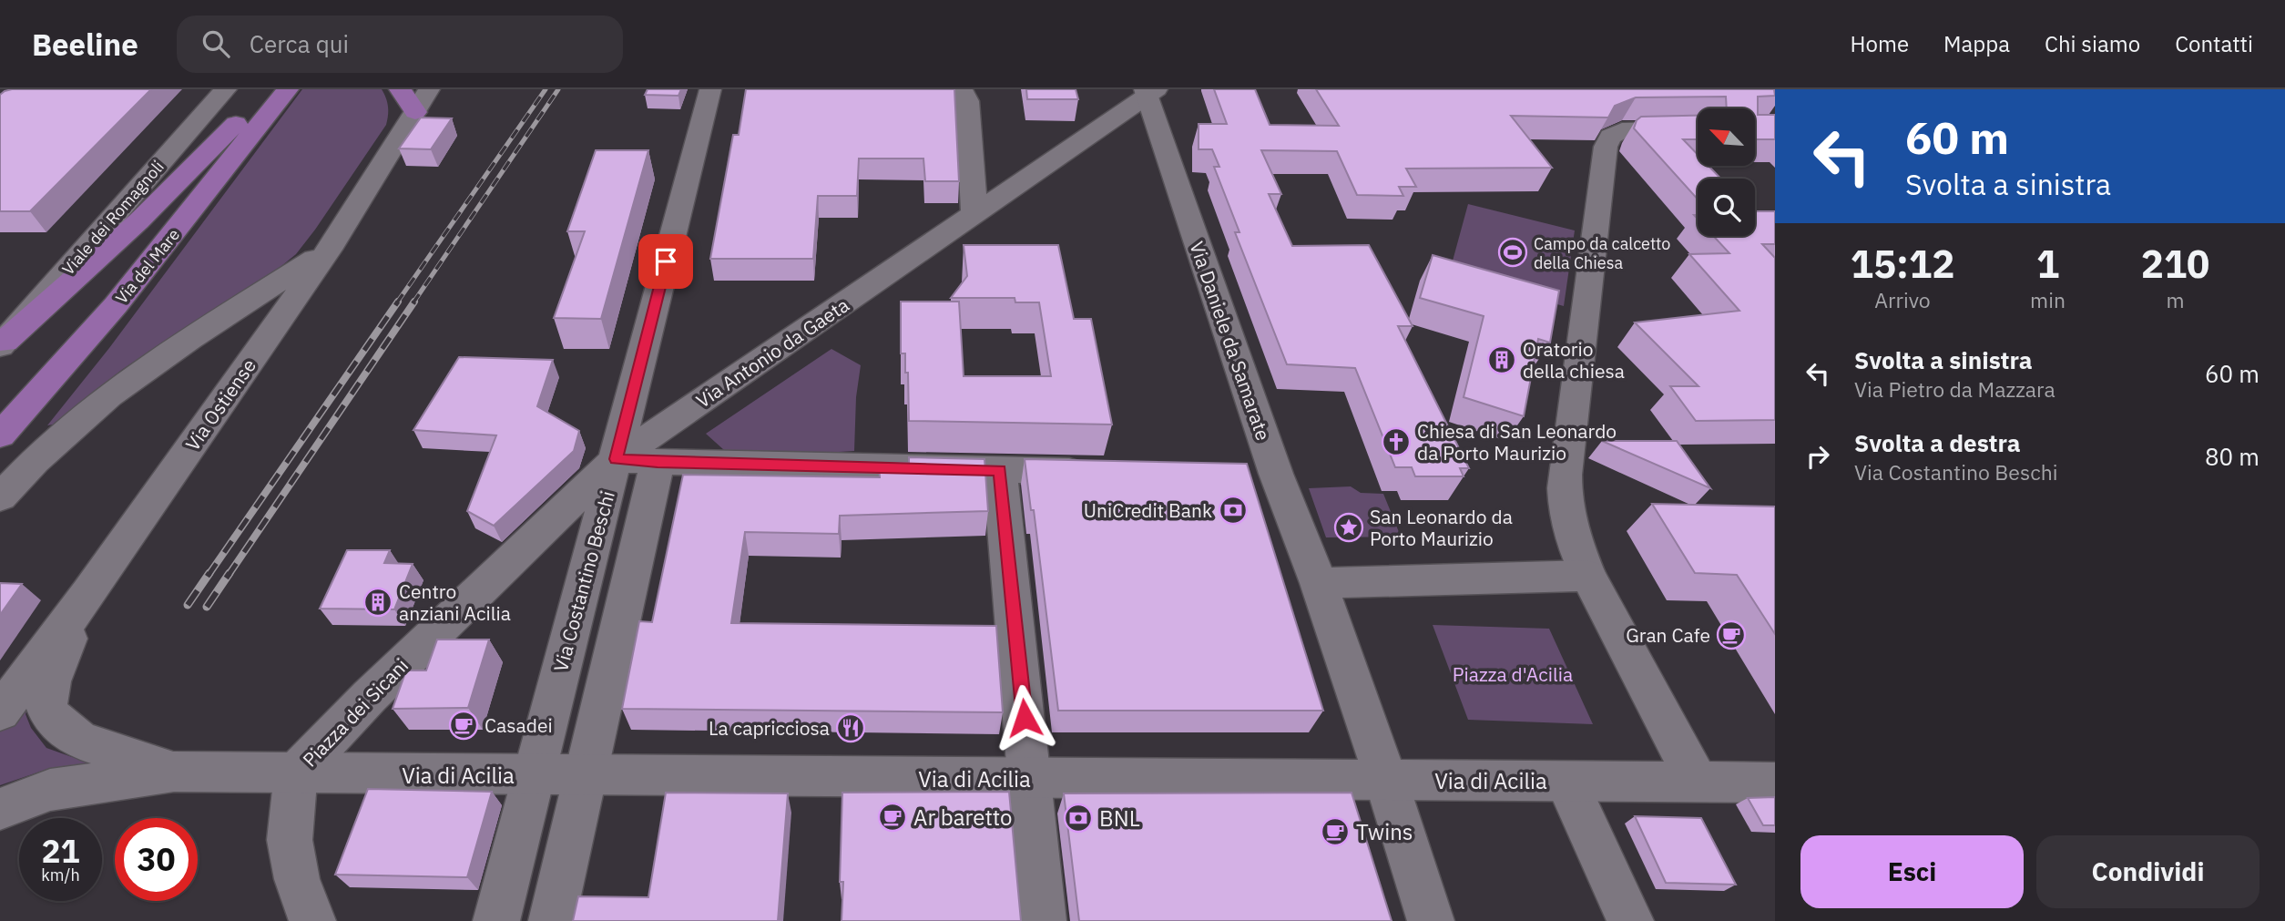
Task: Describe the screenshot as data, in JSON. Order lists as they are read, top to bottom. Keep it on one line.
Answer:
{"streets":{"main road":["Via del Mare"],"street":["Viale dei Romagnoli","Via Daniele da Samarate","Via Antonio da Gaeta","Via Ostiense","Via Costantino Beschi","Piazza dei Sicani","Via di Acilia"]},"crossings":[["Via Daniele da Samarate","Via Antonio da Gaeta"],["Via Daniele da Samarate","Via di Acilia"],["Via Antonio da Gaeta","Via Costantino Beschi"],["Via Antonio da Gaeta","Piazza dei Sicani"],["Via Ostiense","Via di Acilia"],["Via Costantino Beschi","Via di Acilia"],["Piazza dei Sicani","Via di Acilia"]],"parks":["Piazza d'Acilia"],"places":{"sports":["Campo da calcetto della Chiesa"],"building":["Oratorio della chiesa","Centro anziani Acilia"],"church":["Chiesa di San Leonardo da Porto Maurizio"],"bank":["UniCredit Bank","BNL"],"place":["San Leonardo da Porto Maurizio"],"cafe":["Gran Cafe","Casadei","Ar baretto","Twins"],"restaurant":["La capricciosa"]},"north":"top left","page":{"header":"Beeline","search":"Cerca qui","nav":["Home","Mappa","Chi siamo","Contatti"],"turn":["60 m","Svolta a sinistra"],"eta":["15:12","Arrivo","1","min","210","m"],"list":[{"name":"Svolta a sinistra","note":"Via Pietro da Mazzara","value":"60 m"},{"name":"Svolta a destra","note":"Via Costantino Beschi","value":"80 m"}],"speed":"21 km/h","limit":"30","buttons":["Esci","Condividi"]}}
